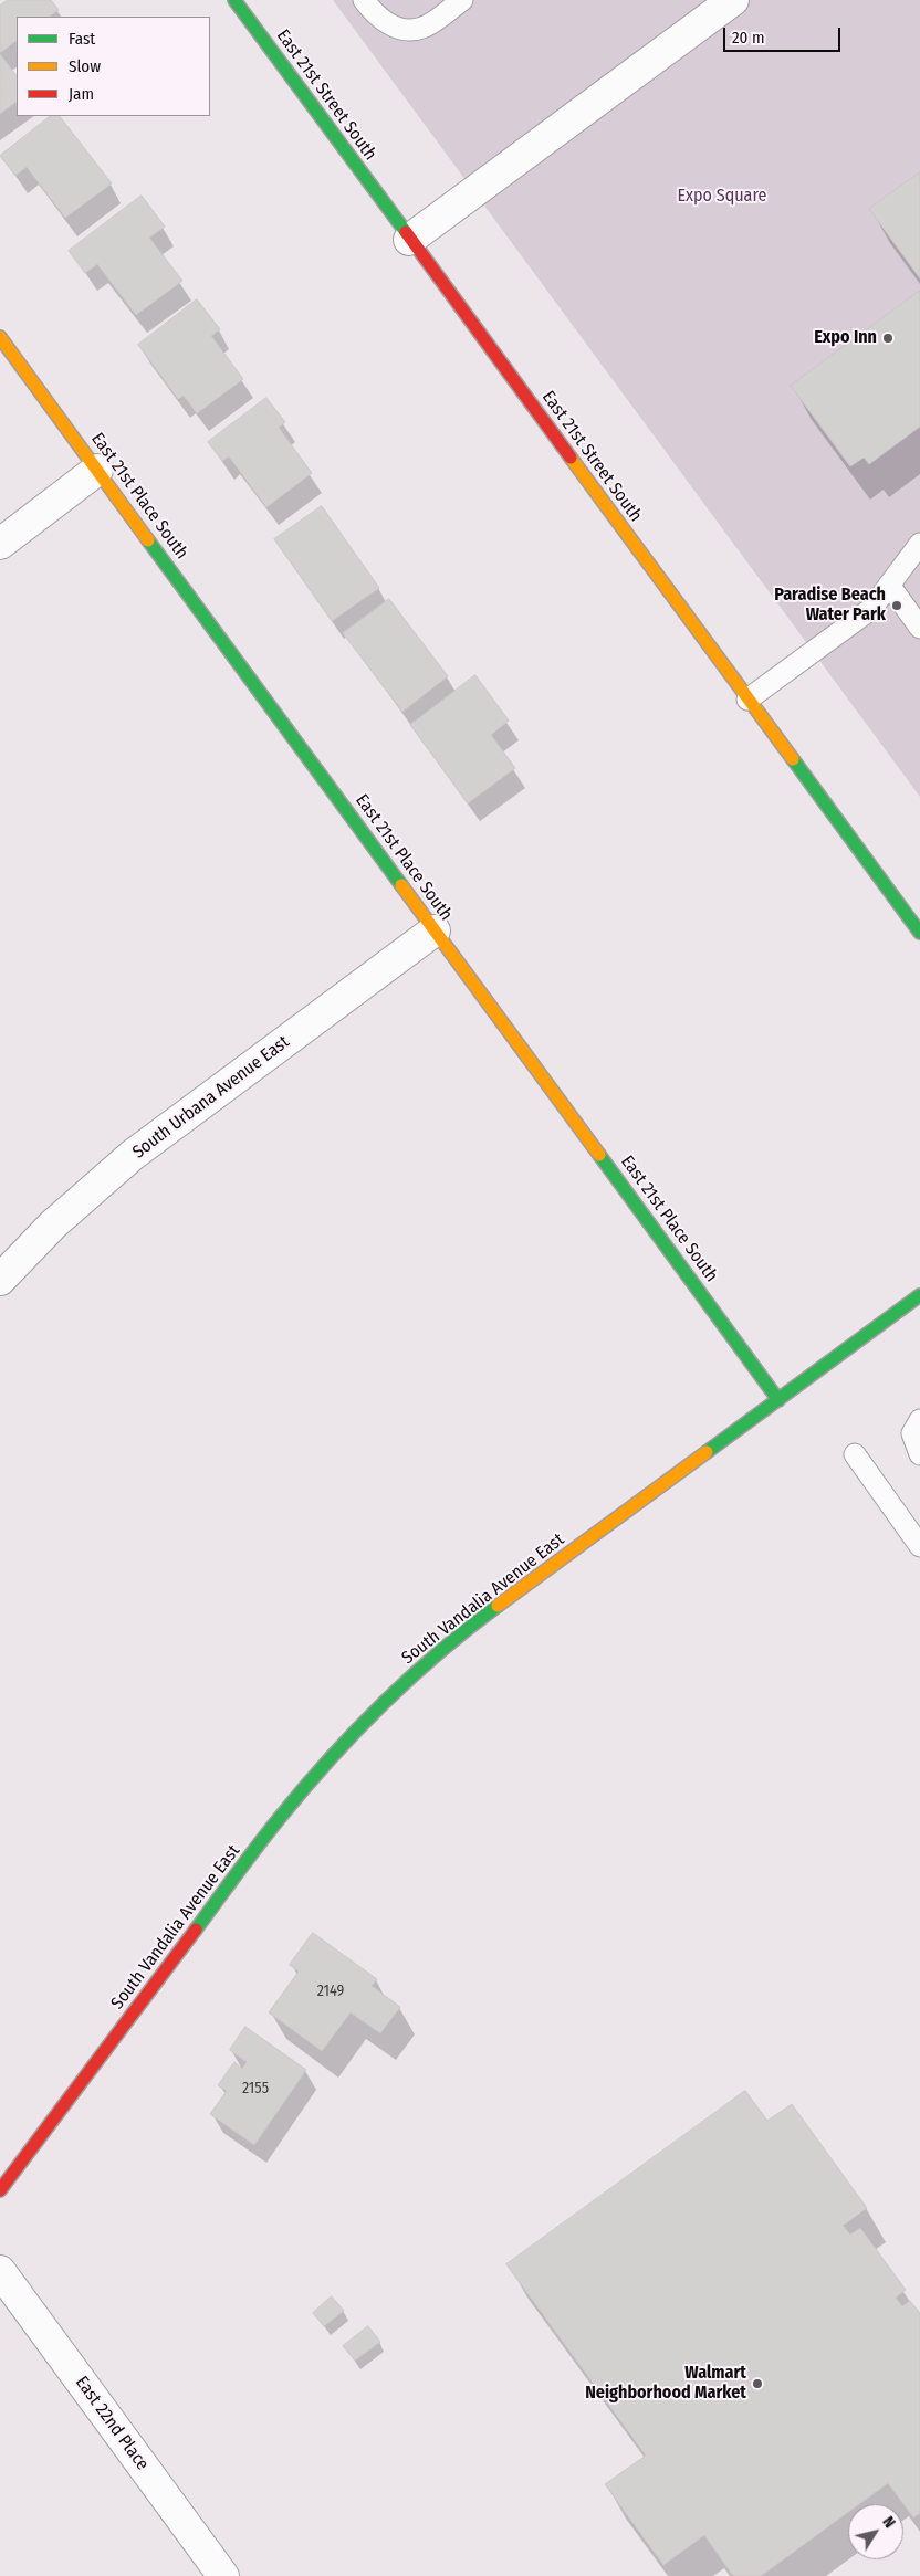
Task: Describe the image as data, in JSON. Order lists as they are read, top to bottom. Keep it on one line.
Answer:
{"streets":{"street":["East 21st Street South","East 21st Place South","South Urbana Avenue East","South Vandalia Avenue East","East 22nd Place"]},"crossings":[["East 21st Place South","South Urbana Avenue East"],["East 21st Place South","South Vandalia Avenue East"]],"parks":["Expo Square"],"places":["Expo Inn","Paradise Beach Water Park","Walmart Neighborhood Market"],"house_numbers":["2149","2155"],"legend":["Fast","Slow","Jam"],"scale_bar":"20 m","north":"top right"}
